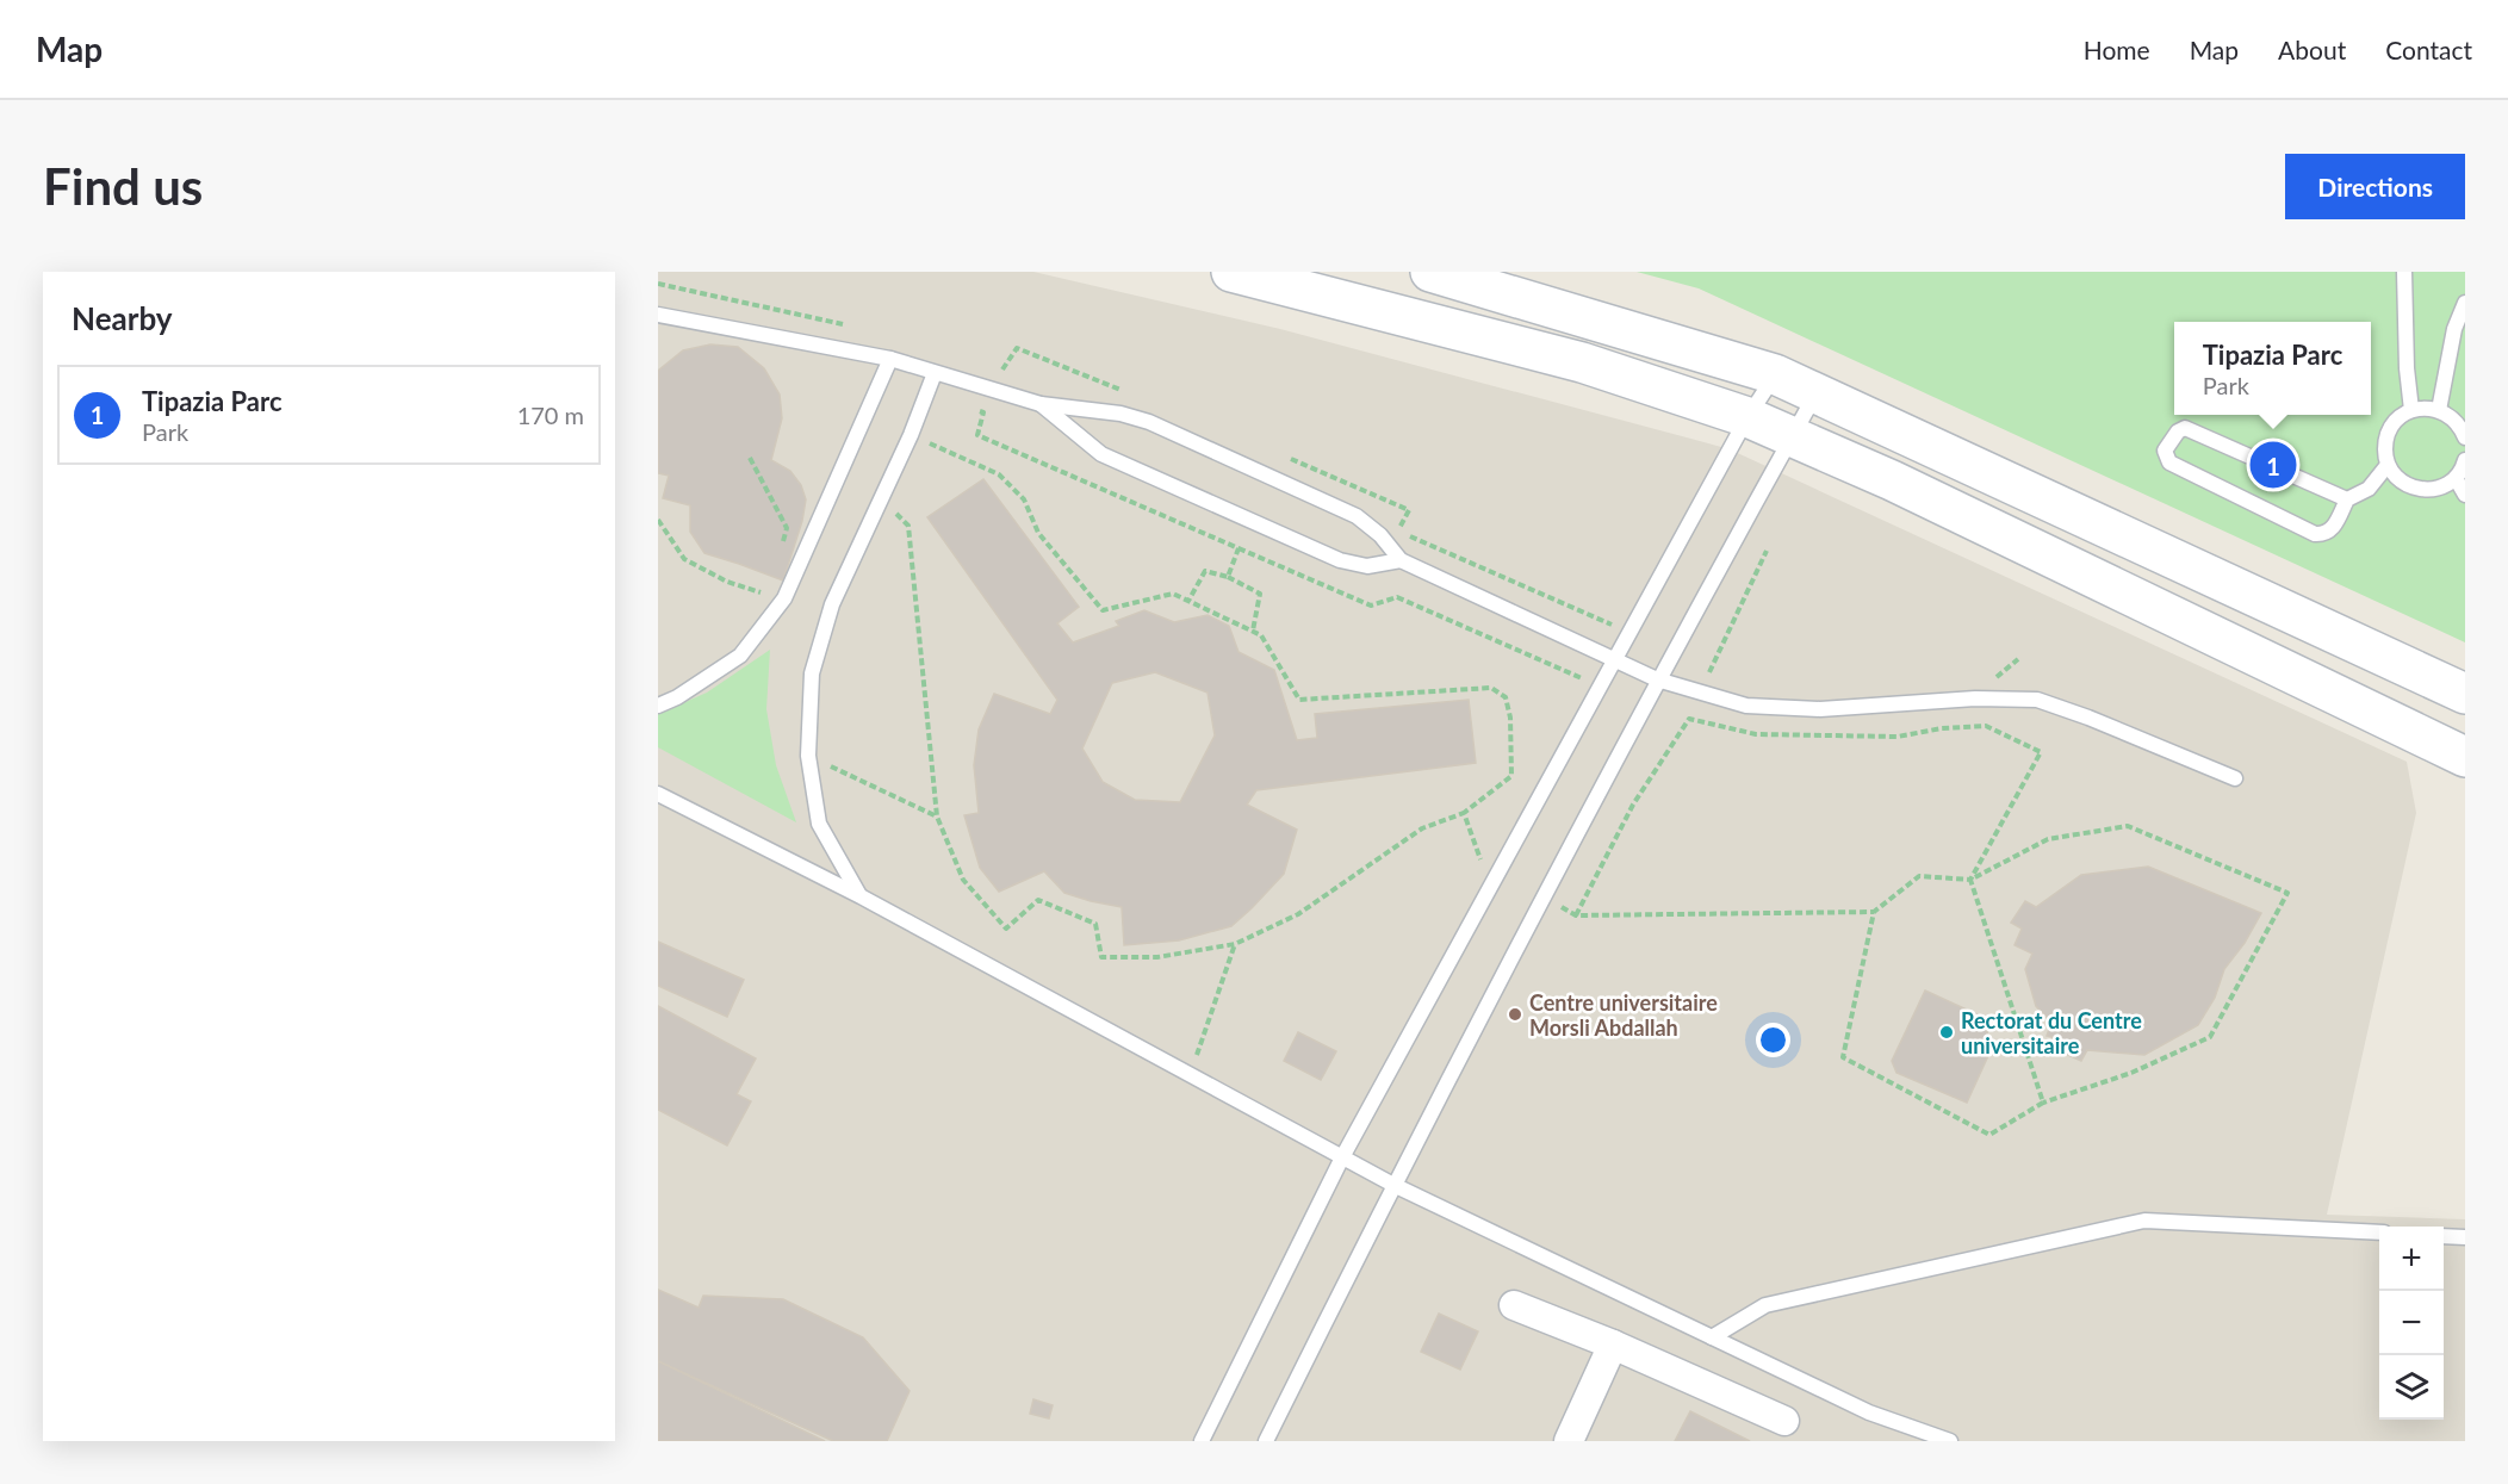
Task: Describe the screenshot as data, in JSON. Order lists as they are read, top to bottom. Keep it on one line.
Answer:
{"places":["Centre universitaire Morsli Abdallah","Rectorat du Centre universitaire"],"page":{"header":"Map","nav":["Home","Map","About","Contact"],"buttons":"Directions","title":"Find us","heading":"Nearby","popup":["Tipazia Parc","Park"],"list":[{"mark":"1","name":"Tipazia Parc","note":"Park","value":"170 m"}],"pins":"1","map_buttons":["+","−"]}}
